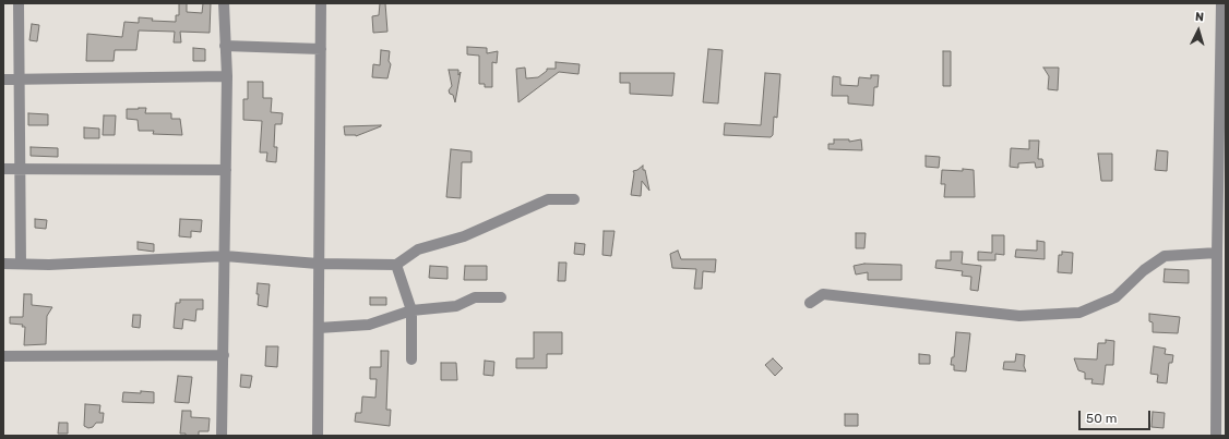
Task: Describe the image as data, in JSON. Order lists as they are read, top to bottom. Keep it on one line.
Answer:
{"scale_bar":"50 m","north":"top"}
